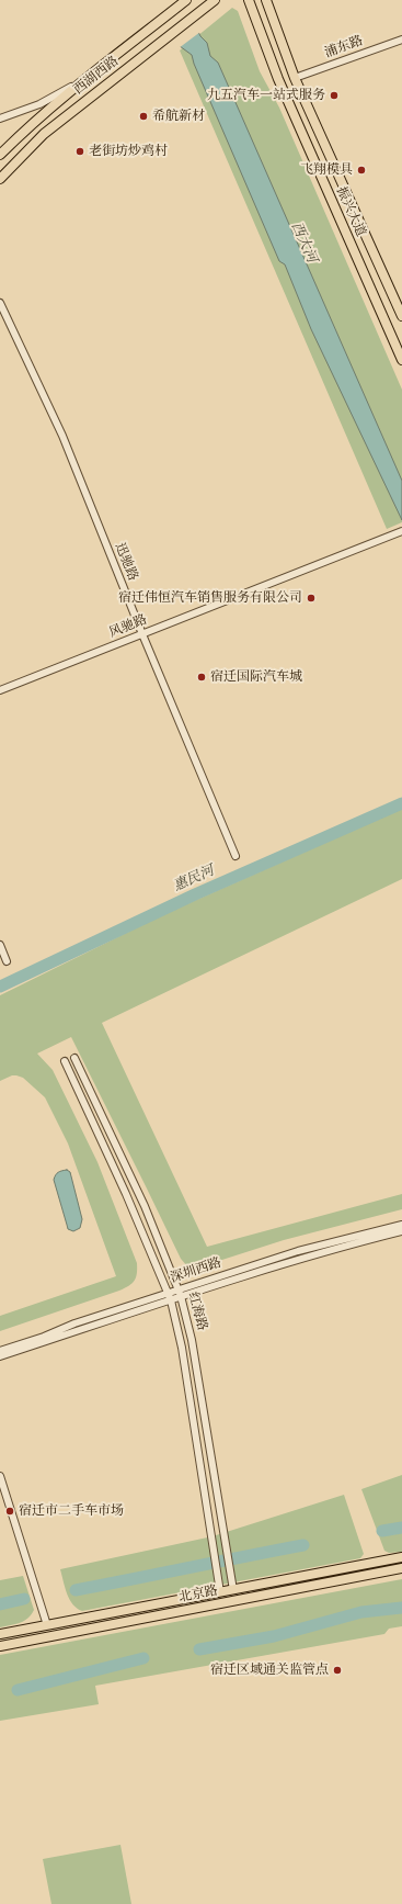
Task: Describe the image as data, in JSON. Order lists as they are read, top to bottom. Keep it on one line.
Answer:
{"streets":{"main road":["西湖西路","振兴大道","北京路"],"street":["浦东路","迅驰路","风驰路","深圳西路","红海路"]},"crossings":[["浦东路","振兴大道"],["迅驰路","风驰路"],["深圳西路","红海路"],["红海路","北京路"]],"water":["西大河","惠民河"],"places":["九五汽车一站式服务","希航新材","老街坊炒鸡村","飞翔模具","宿迁伟恒汽车销售服务有限公司","宿迁国际汽车城","宿迁市二手车市场","宿迁区域通关监管点"]}
